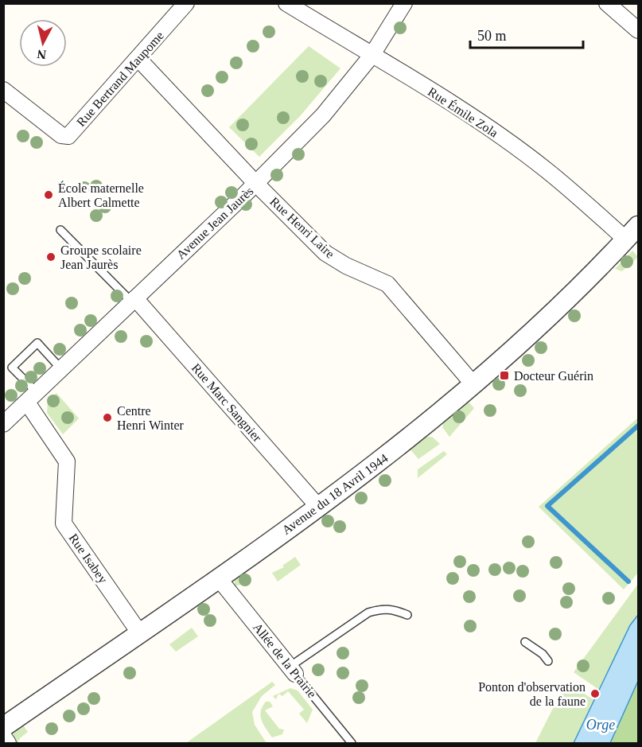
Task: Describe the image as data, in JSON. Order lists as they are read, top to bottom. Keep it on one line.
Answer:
{"streets":{"street":["Rue Bertrand Maupome","Rue Émile Zola","Avenue Jean Jaurès","Rue Henri Laire","Rue Marc Sangnier","Avenue du 18 Avril 1944","Rue Isabey","Allée de la Prairie"]},"crossings":[["Rue Bertrand Maupome","Rue Henri Laire"],["Rue Émile Zola","Avenue Jean Jaurès"],["Rue Émile Zola","Avenue du 18 Avril 1944"],["Avenue Jean Jaurès","Rue Henri Laire"],["Avenue Jean Jaurès","Rue Marc Sangnier"],["Avenue Jean Jaurès","Rue Isabey"],["Rue Henri Laire","Avenue du 18 Avril 1944"],["Rue Marc Sangnier","Avenue du 18 Avril 1944"],["Avenue du 18 Avril 1944","Rue Isabey"],["Avenue du 18 Avril 1944","Allée de la Prairie"]],"water":["Orge"],"places":{"other":["École maternelle Albert Calmette","Groupe scolaire Jean Jaurès","Centre Henri Winter","Ponton d'observation de la faune"],"transit":["Docteur Guérin"]},"scale_bar":"50 m","north":"bottom"}
